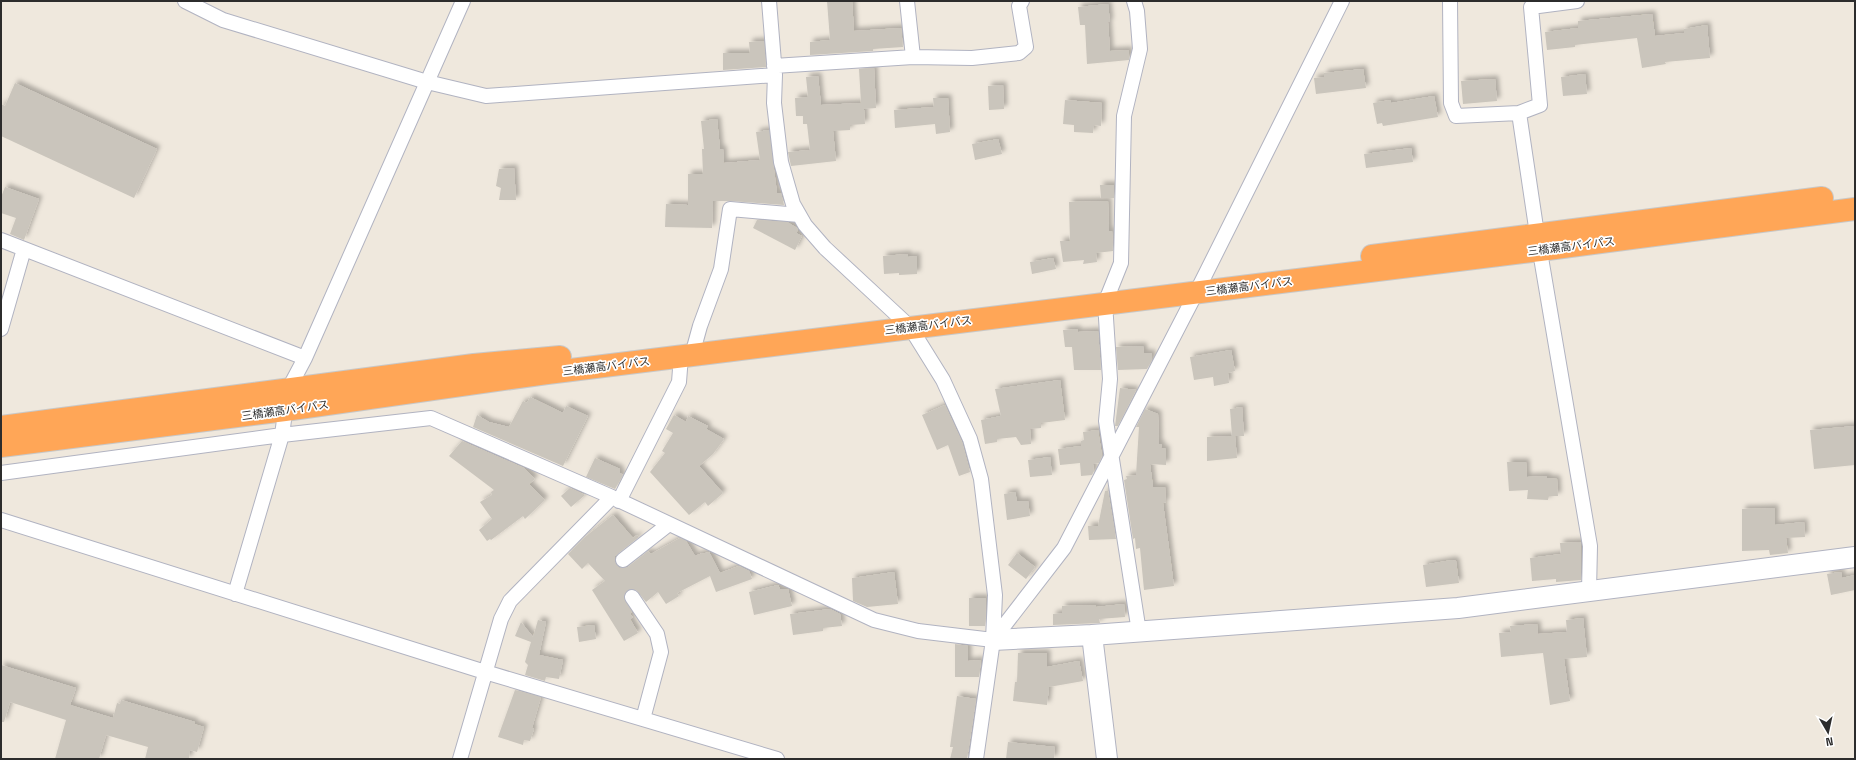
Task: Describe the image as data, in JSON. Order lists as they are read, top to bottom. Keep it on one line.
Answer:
{"streets":{"highway":["三橋瀬高バイパス"]},"north":"bottom"}
